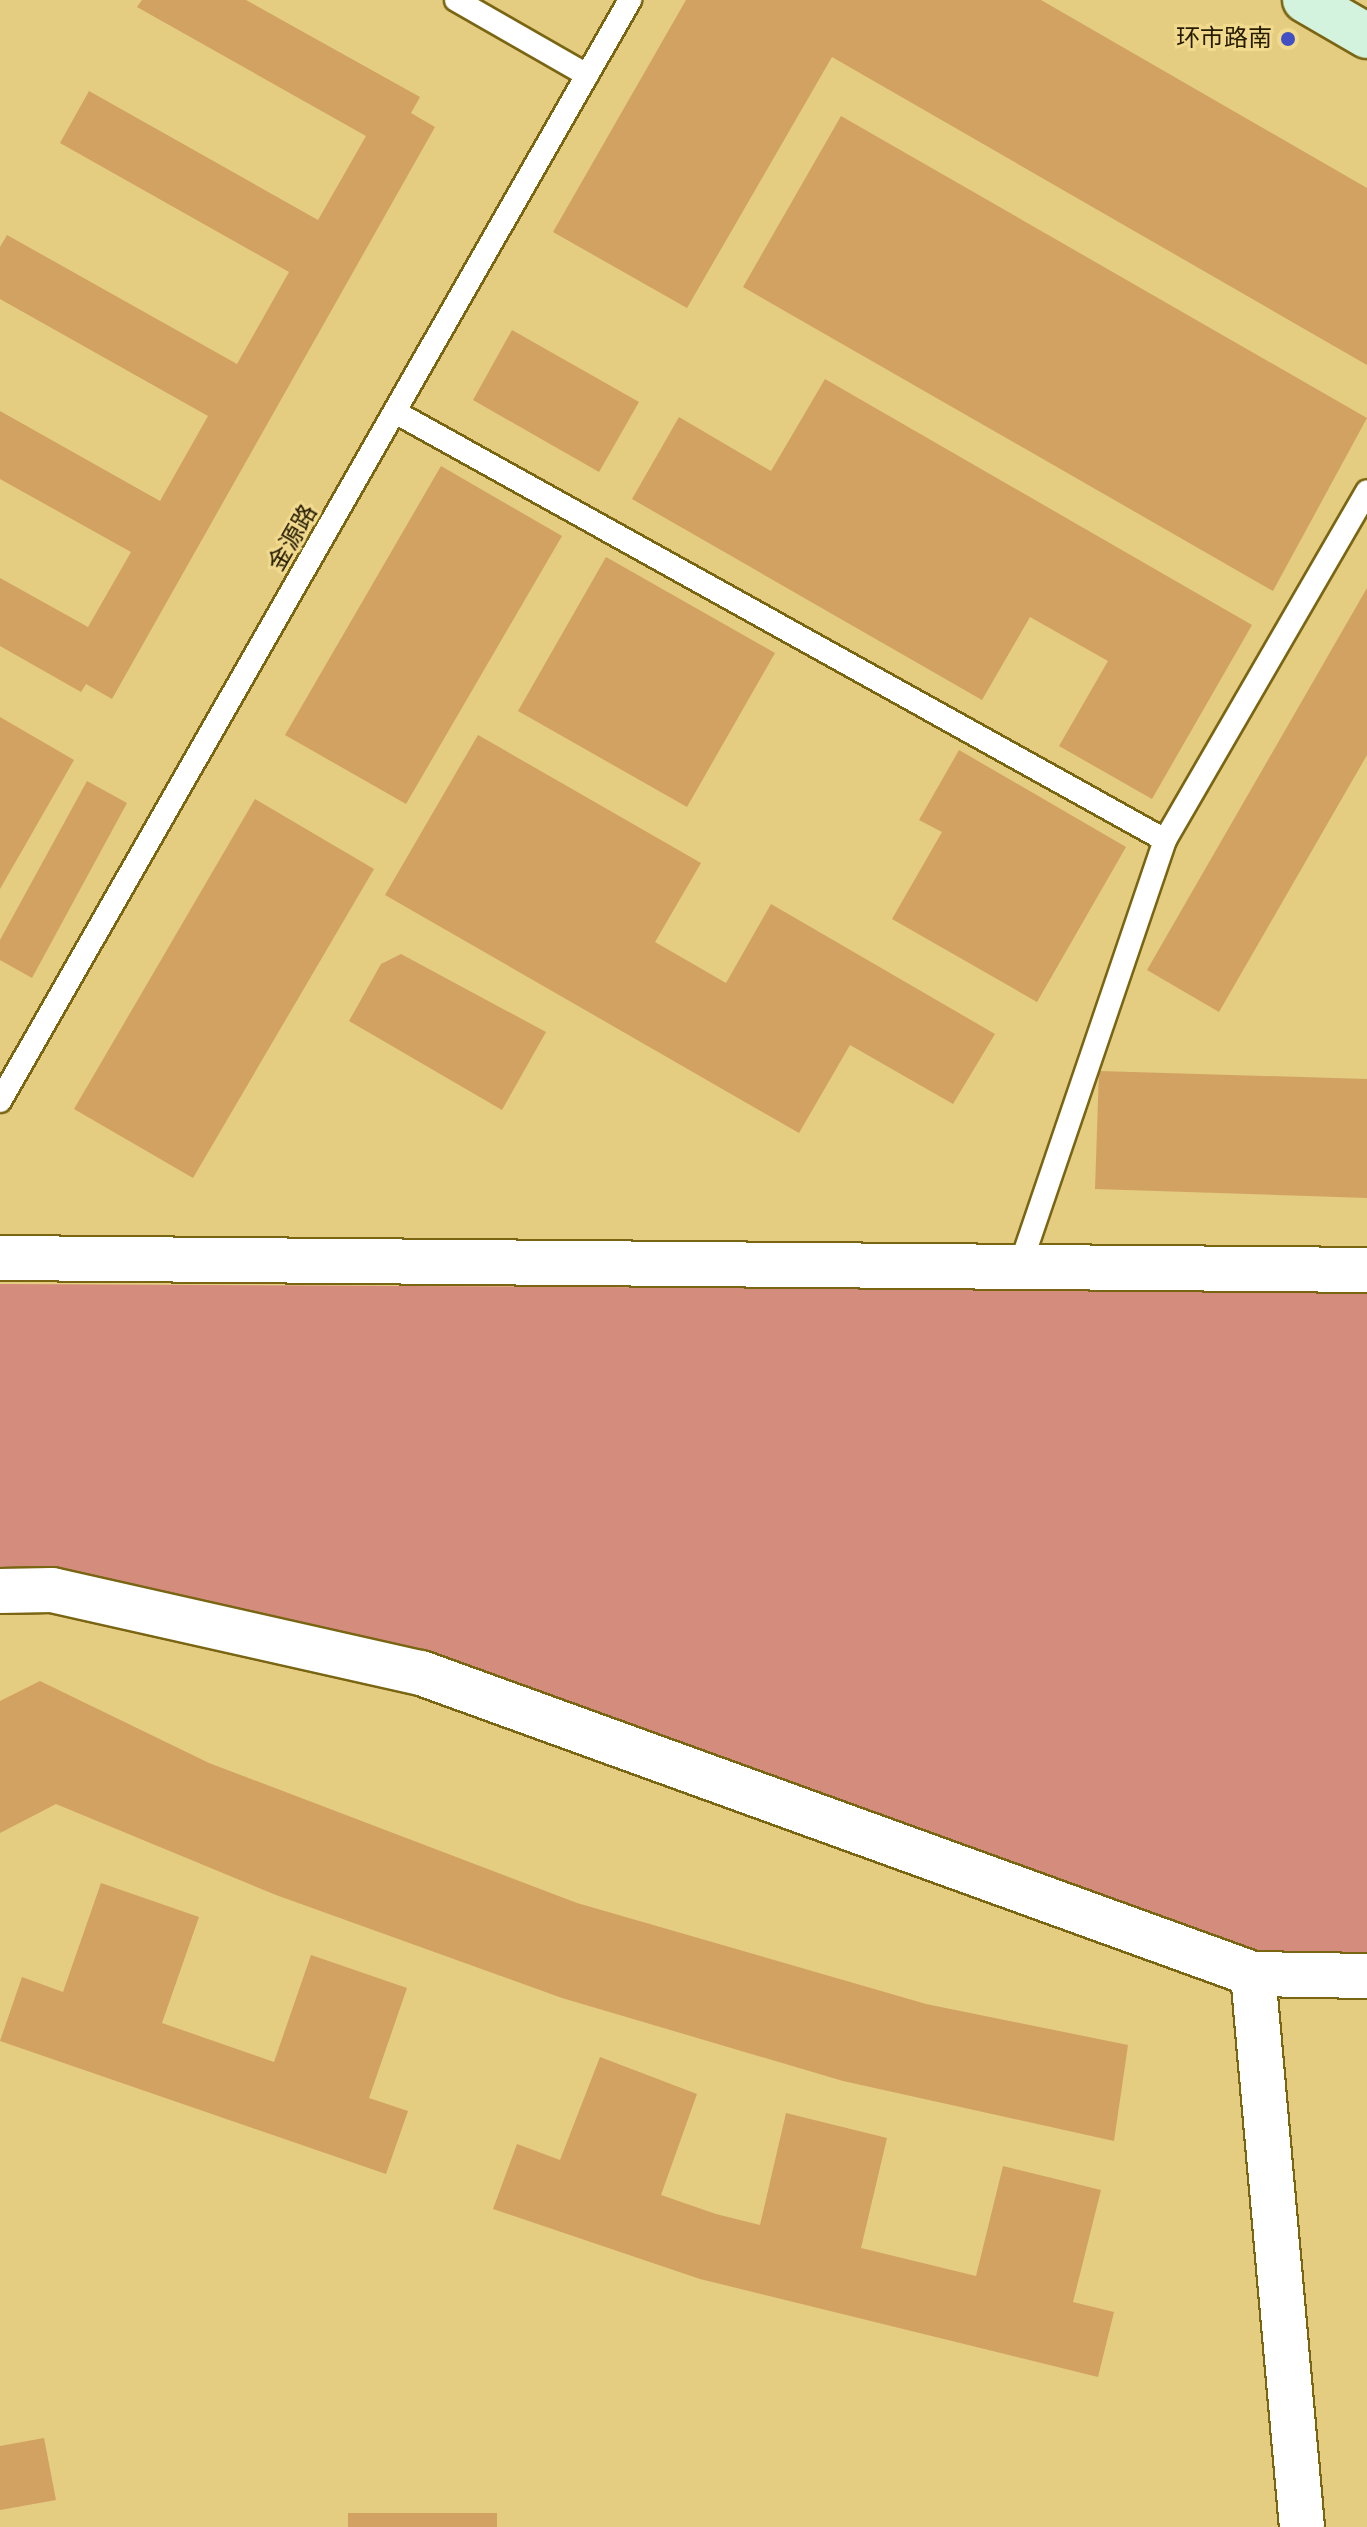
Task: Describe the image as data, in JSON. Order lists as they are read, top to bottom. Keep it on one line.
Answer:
{"streets":{"lane":["金源路"]},"places":["环市路南"]}
